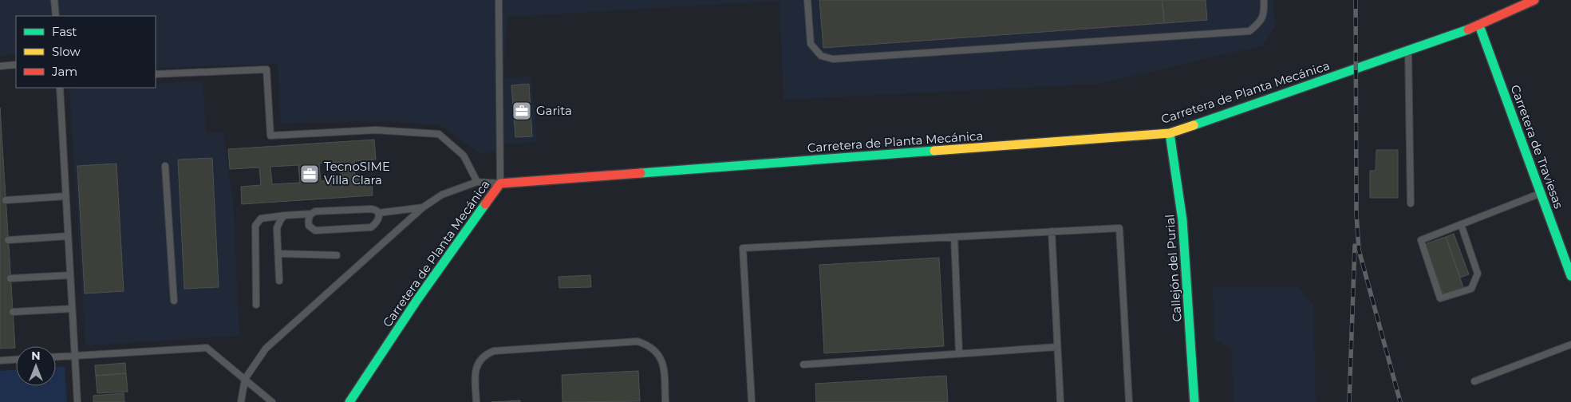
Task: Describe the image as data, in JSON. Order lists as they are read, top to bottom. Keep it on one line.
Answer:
{"streets":{"street":["Carretera de Planta Mecánica","Carretera de Traviesas","Callejón del Purial"]},"crossings":[["Carretera de Planta Mecánica","Carretera de Traviesas"],["Carretera de Planta Mecánica","Callejón del Purial"]],"places":{"office":["Garita","TecnoSIME Villa Clara"]},"legend":["Fast","Slow","Jam"],"north":"top"}
